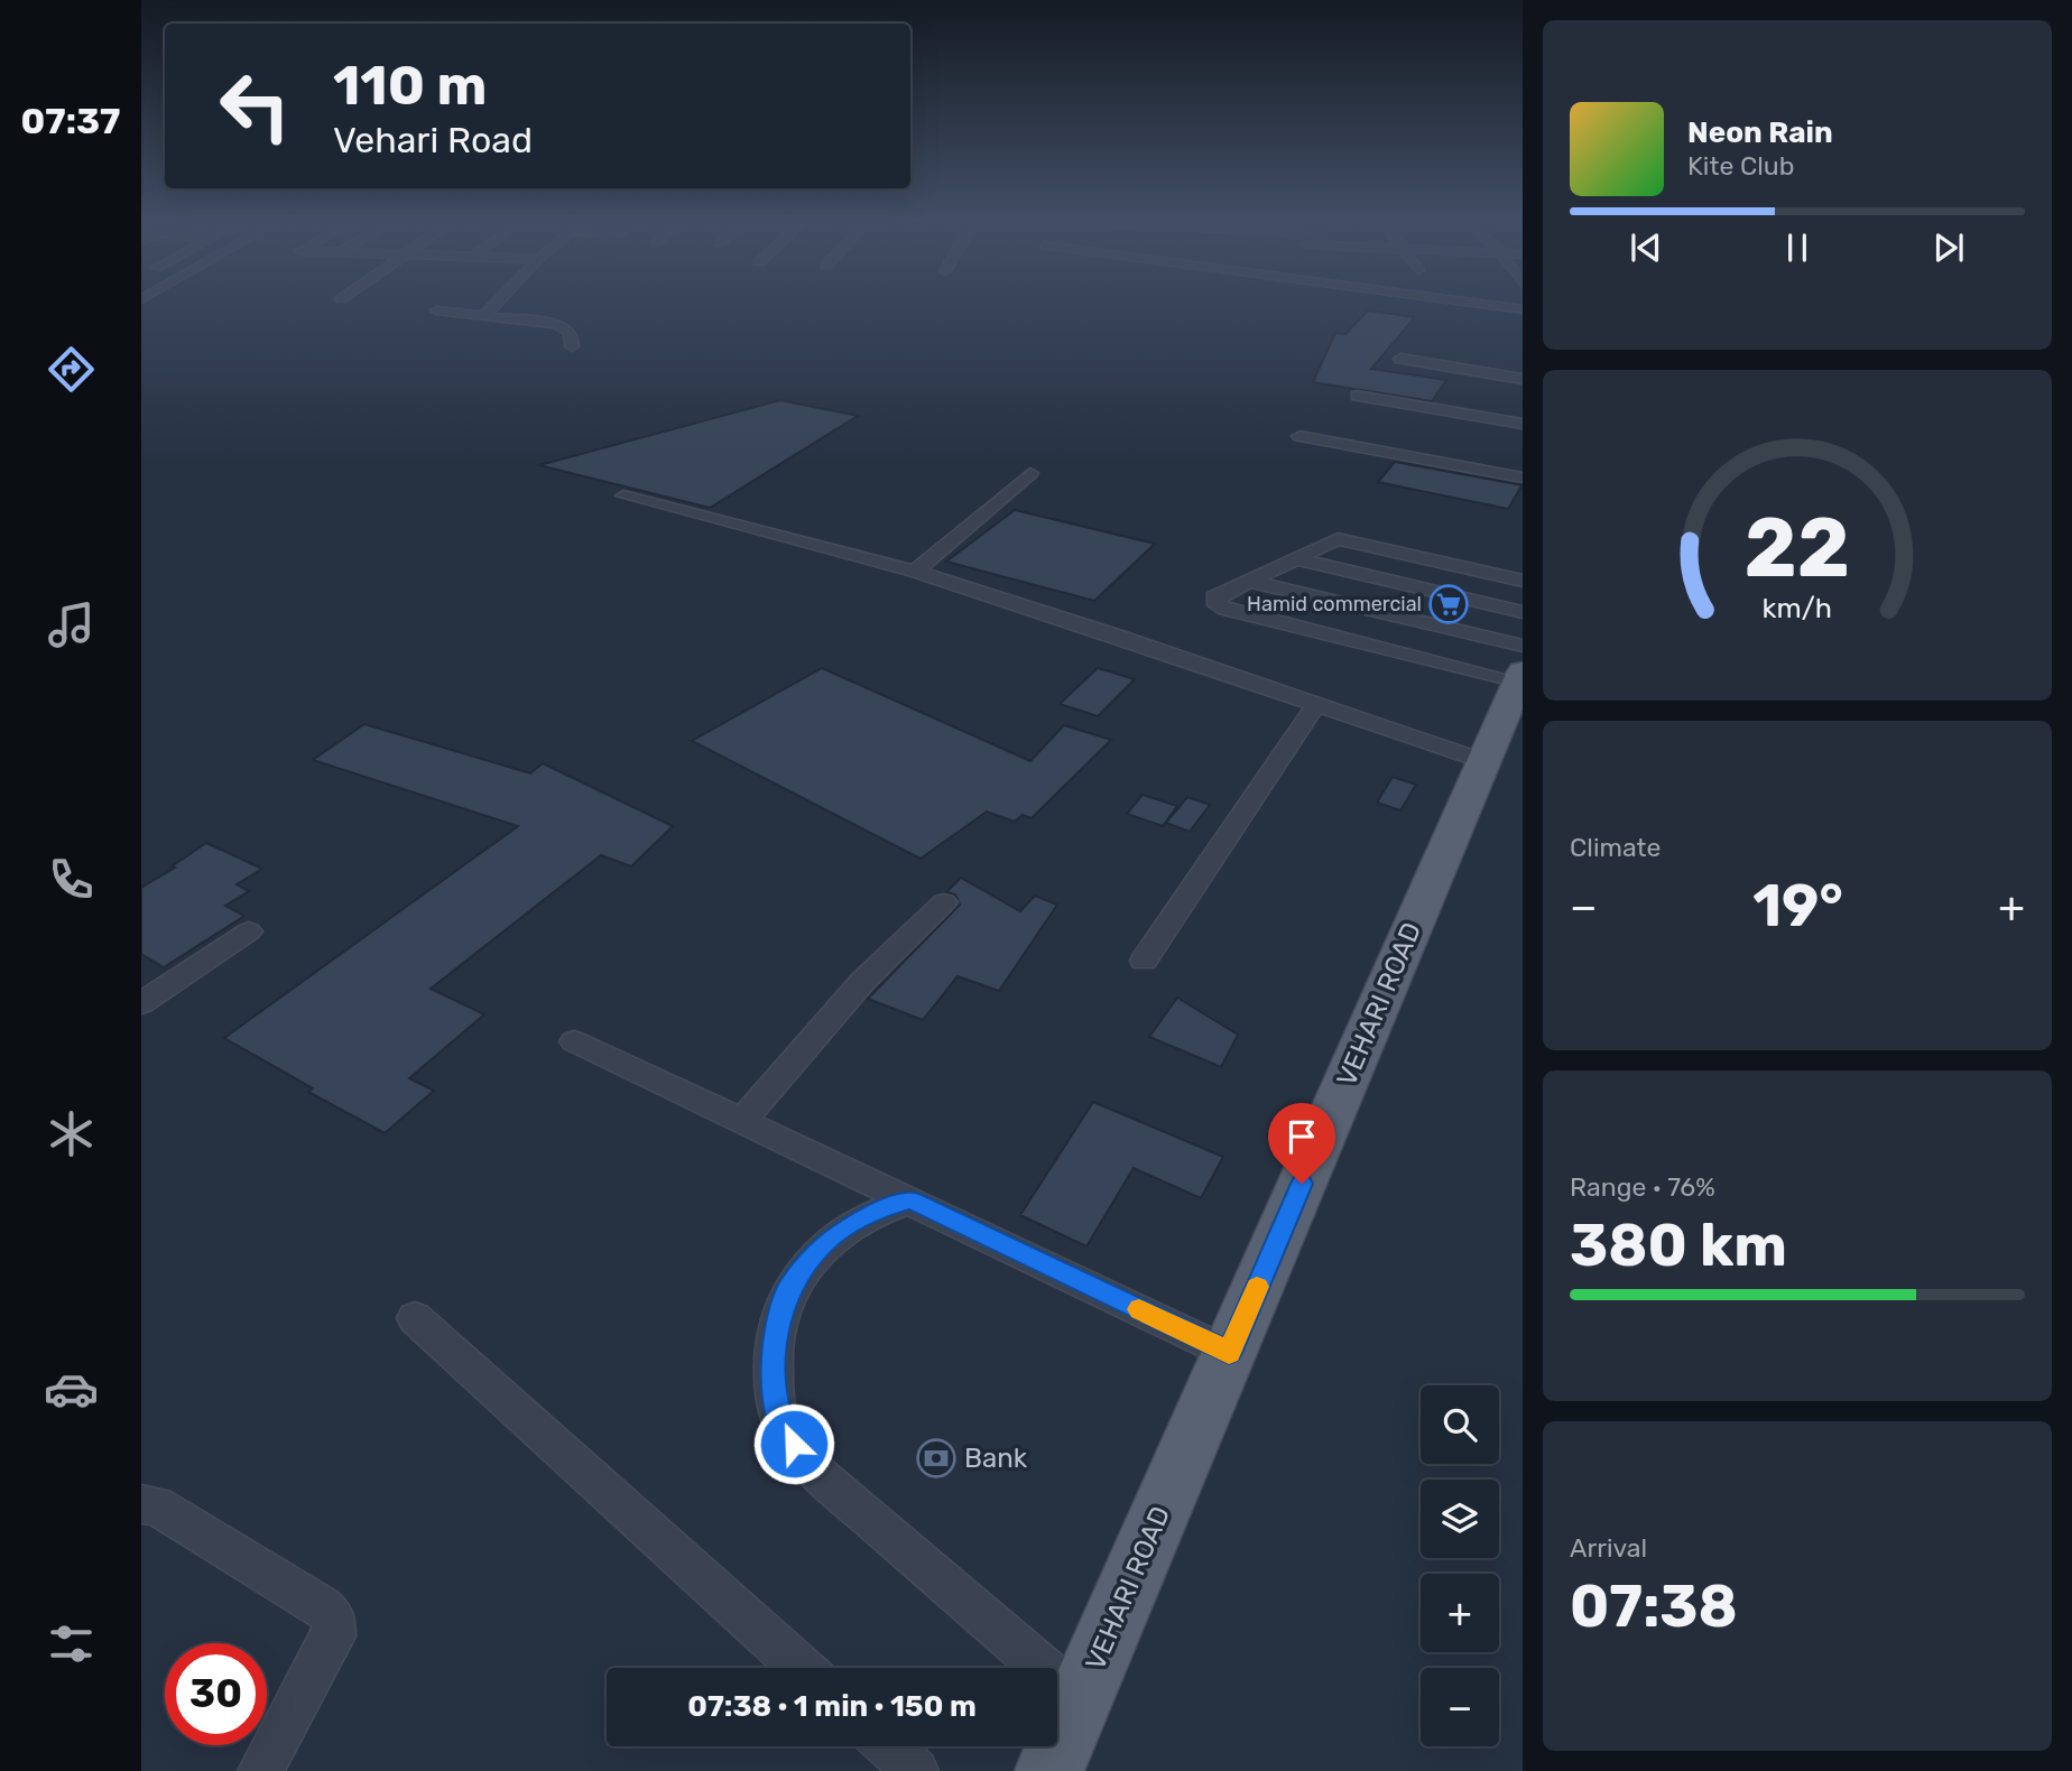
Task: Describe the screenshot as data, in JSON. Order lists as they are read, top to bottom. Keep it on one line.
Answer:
{"streets":{"main road":["VEHARI ROAD"]},"places":{"supermarket":["Hamid commercial"],"bank":["Bank"]},"page":{"tabs":"07:37","turn":["110 m","Vehari Road"],"song":["Neon Rain","Kite Club"],"tile":["Climate",["Range · 76%","380 km"],["Arrival","07:38"]],"heat":["−","19°","+"],"map_buttons":["+","−"],"limit":"30","trip":"07:38 · 1 min · 150 m","gauge":["22","km/h"]}}
